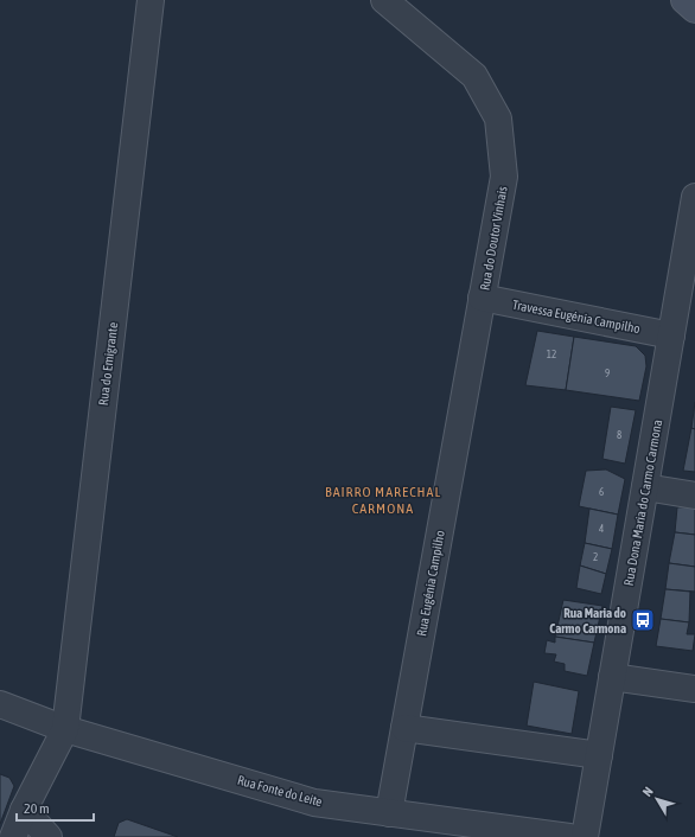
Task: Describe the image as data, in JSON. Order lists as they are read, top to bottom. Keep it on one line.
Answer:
{"streets":{"street":["Rua do Doutor Vinhais","Travessa Eugénia Campilho","Rua do Emigrante","Rua Dona Maria do Carmo Carmona","Rua Eugénia Campilho","Rua Fonte do Leite"]},"crossings":[["Rua do Doutor Vinhais","Travessa Eugénia Campilho"],["Rua do Doutor Vinhais","Rua Eugénia Campilho"],["Travessa Eugénia Campilho","Rua Dona Maria do Carmo Carmona"],["Travessa Eugénia Campilho","Rua Eugénia Campilho"],["Rua do Emigrante","Rua Fonte do Leite"],["Rua Eugénia Campilho","Rua Fonte do Leite"]],"districts":["BAIRRO MARECHAL CARMONA"],"places":{"bus stop":["Rua Maria do Carmo Carmona"]},"house_numbers":["12","9","8","6","4","2"],"scale_bar":"20 m","north":"top left"}
